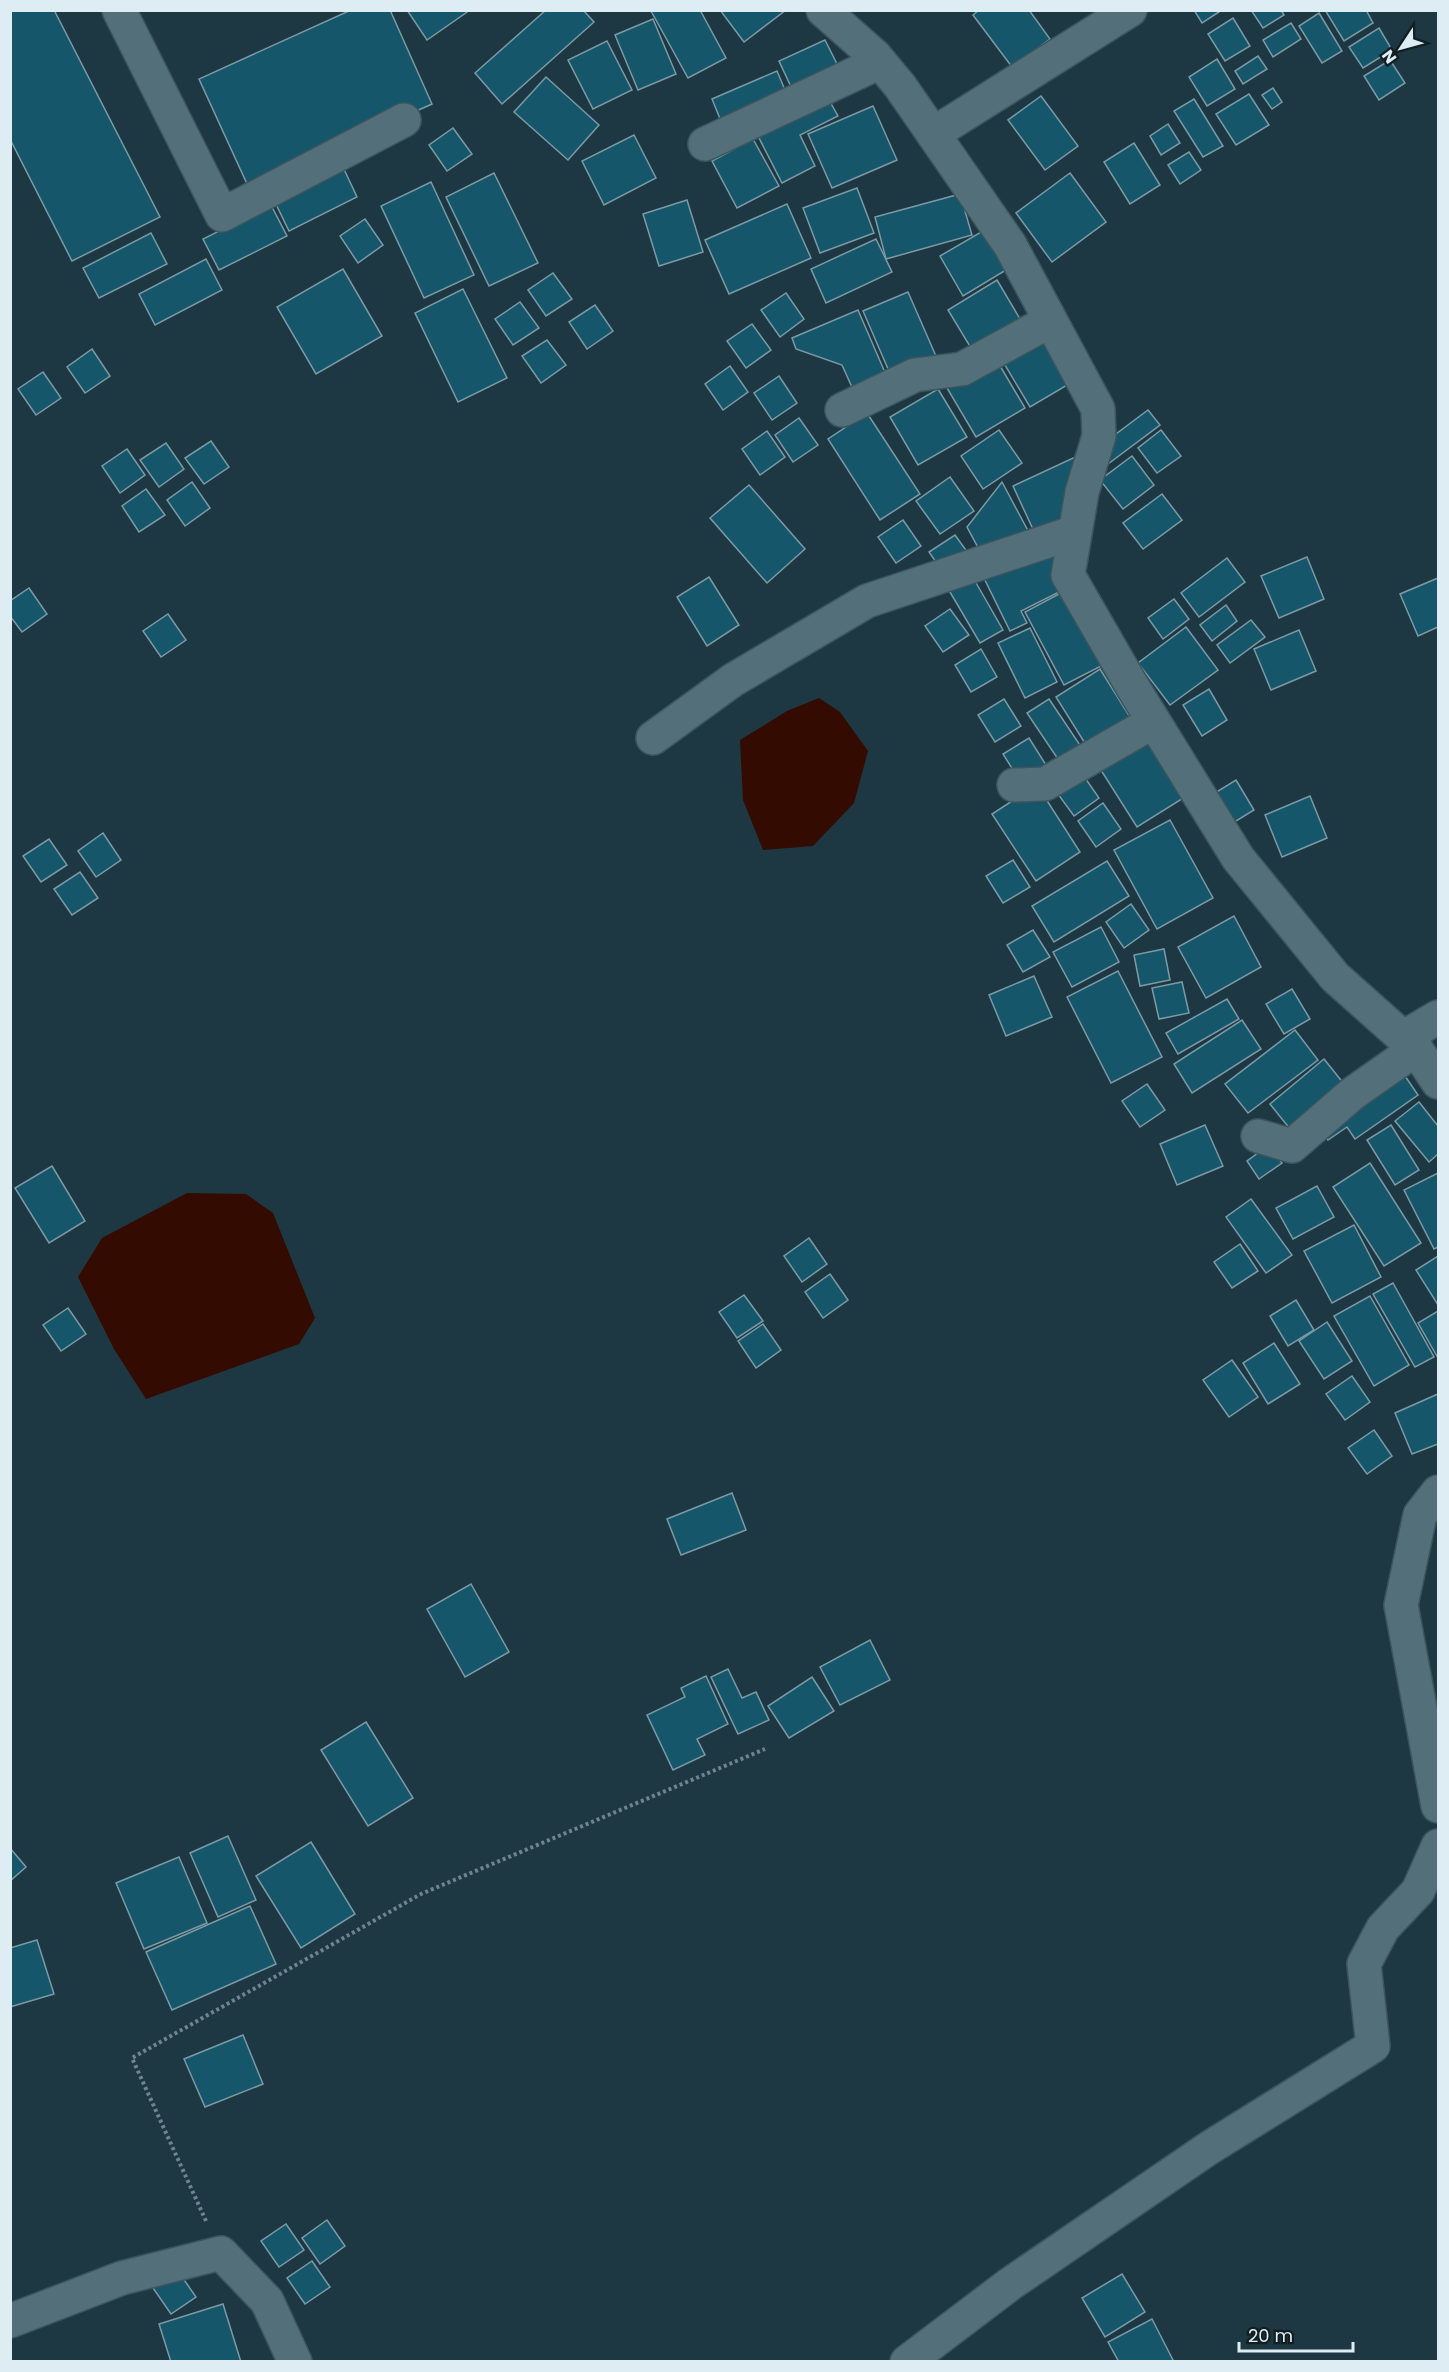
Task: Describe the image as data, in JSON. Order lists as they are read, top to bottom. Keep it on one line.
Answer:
{"scale_bar":"20 m","north":"bottom left"}
